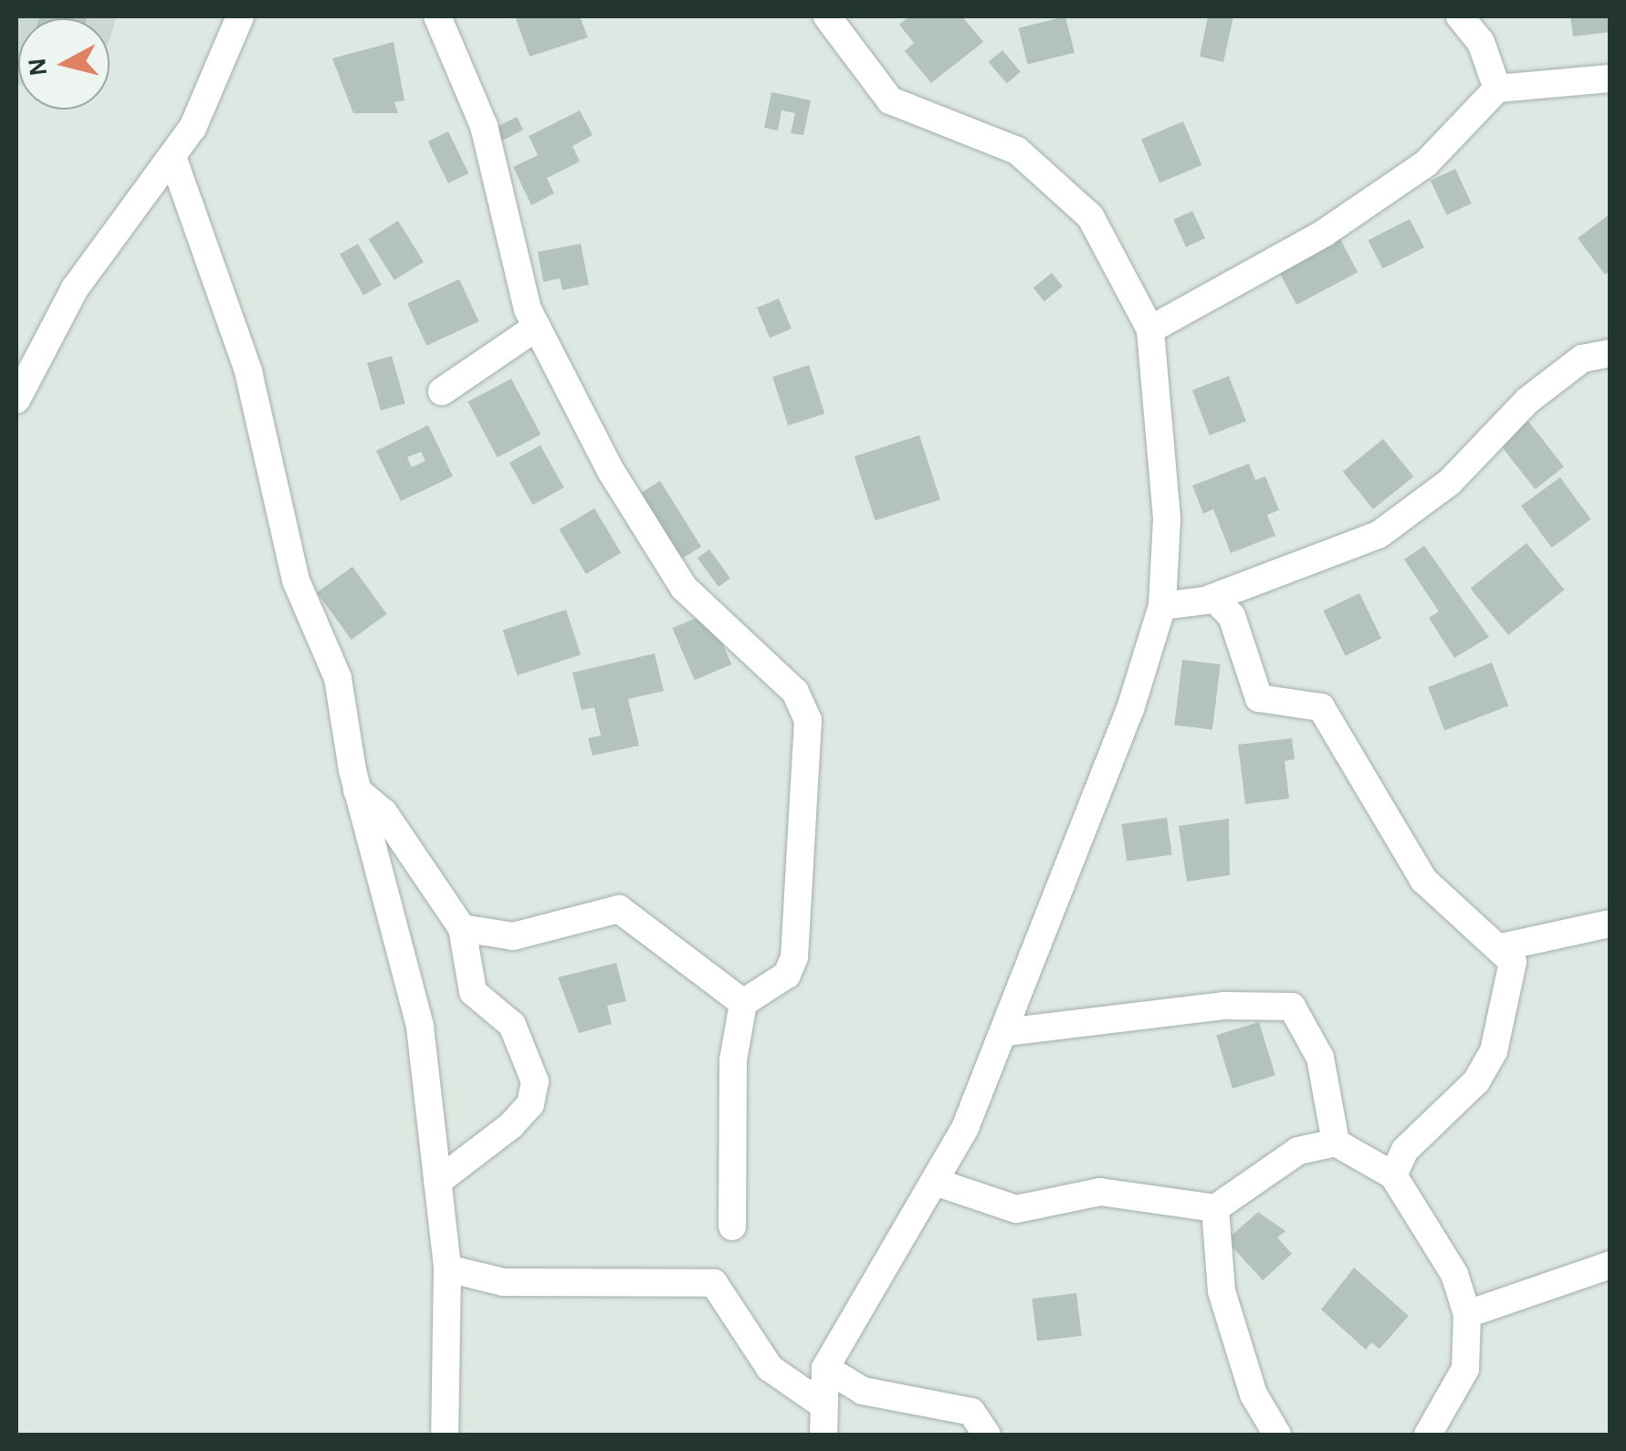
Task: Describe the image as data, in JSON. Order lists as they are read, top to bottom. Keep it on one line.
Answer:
{"north":"left"}
